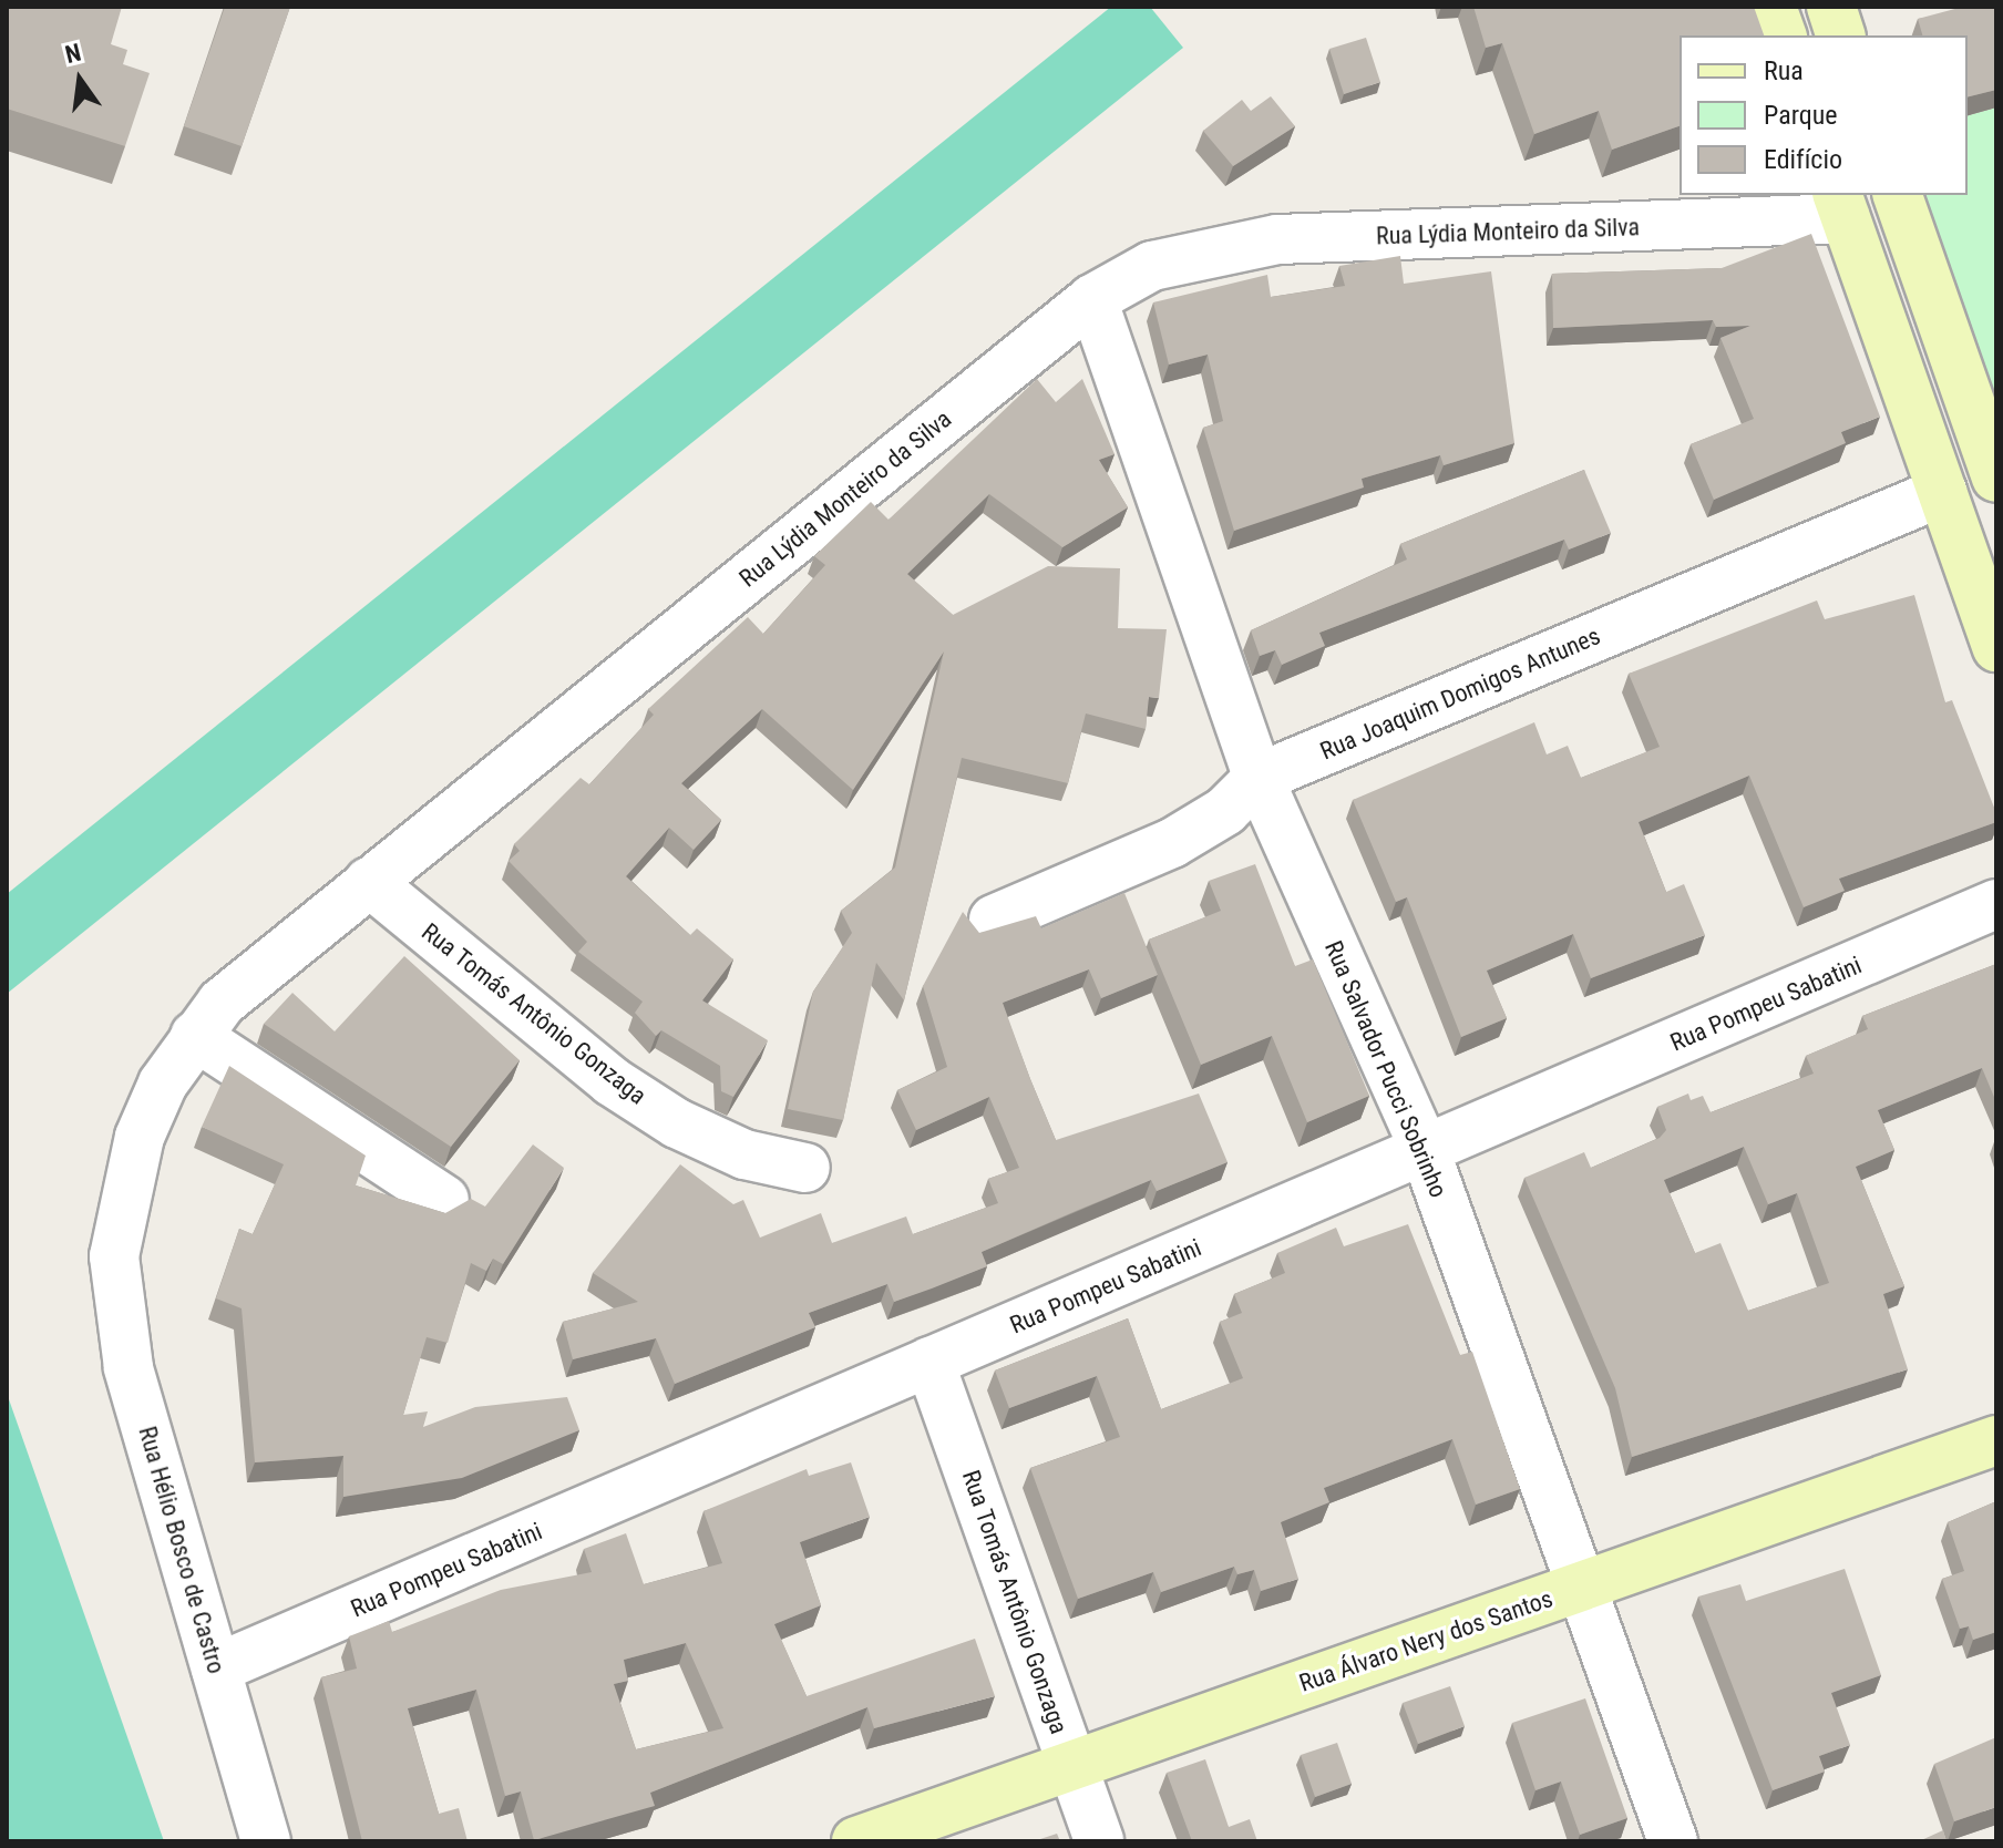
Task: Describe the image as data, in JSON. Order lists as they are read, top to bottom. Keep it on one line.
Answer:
{"streets":{"main road":["Rua Álvaro Nery dos Santos"],"street":["Rua Lýdia Monteiro da Silva","Rua Joaquim Domigos Antunes","Rua Pompeu Sabatini","Rua Tomás Antônio Gonzaga","Rua Salvador Pucci Sobrinho","Rua Hélio Bosco de Castro"]},"crossings":[["Rua Lýdia Monteiro da Silva","Rua Tomás Antônio Gonzaga"],["Rua Lýdia Monteiro da Silva","Rua Salvador Pucci Sobrinho"],["Rua Lýdia Monteiro da Silva","Rua Hélio Bosco de Castro"],["Rua Joaquim Domigos Antunes","Rua Salvador Pucci Sobrinho"],["Rua Pompeu Sabatini","Rua Tomás Antônio Gonzaga"],["Rua Pompeu Sabatini","Rua Salvador Pucci Sobrinho"],["Rua Pompeu Sabatini","Rua Hélio Bosco de Castro"],["Rua Tomás Antônio Gonzaga","Rua Álvaro Nery dos Santos"],["Rua Salvador Pucci Sobrinho","Rua Álvaro Nery dos Santos"]],"legend":["Rua","Parque","Edifício"],"north":"top"}
